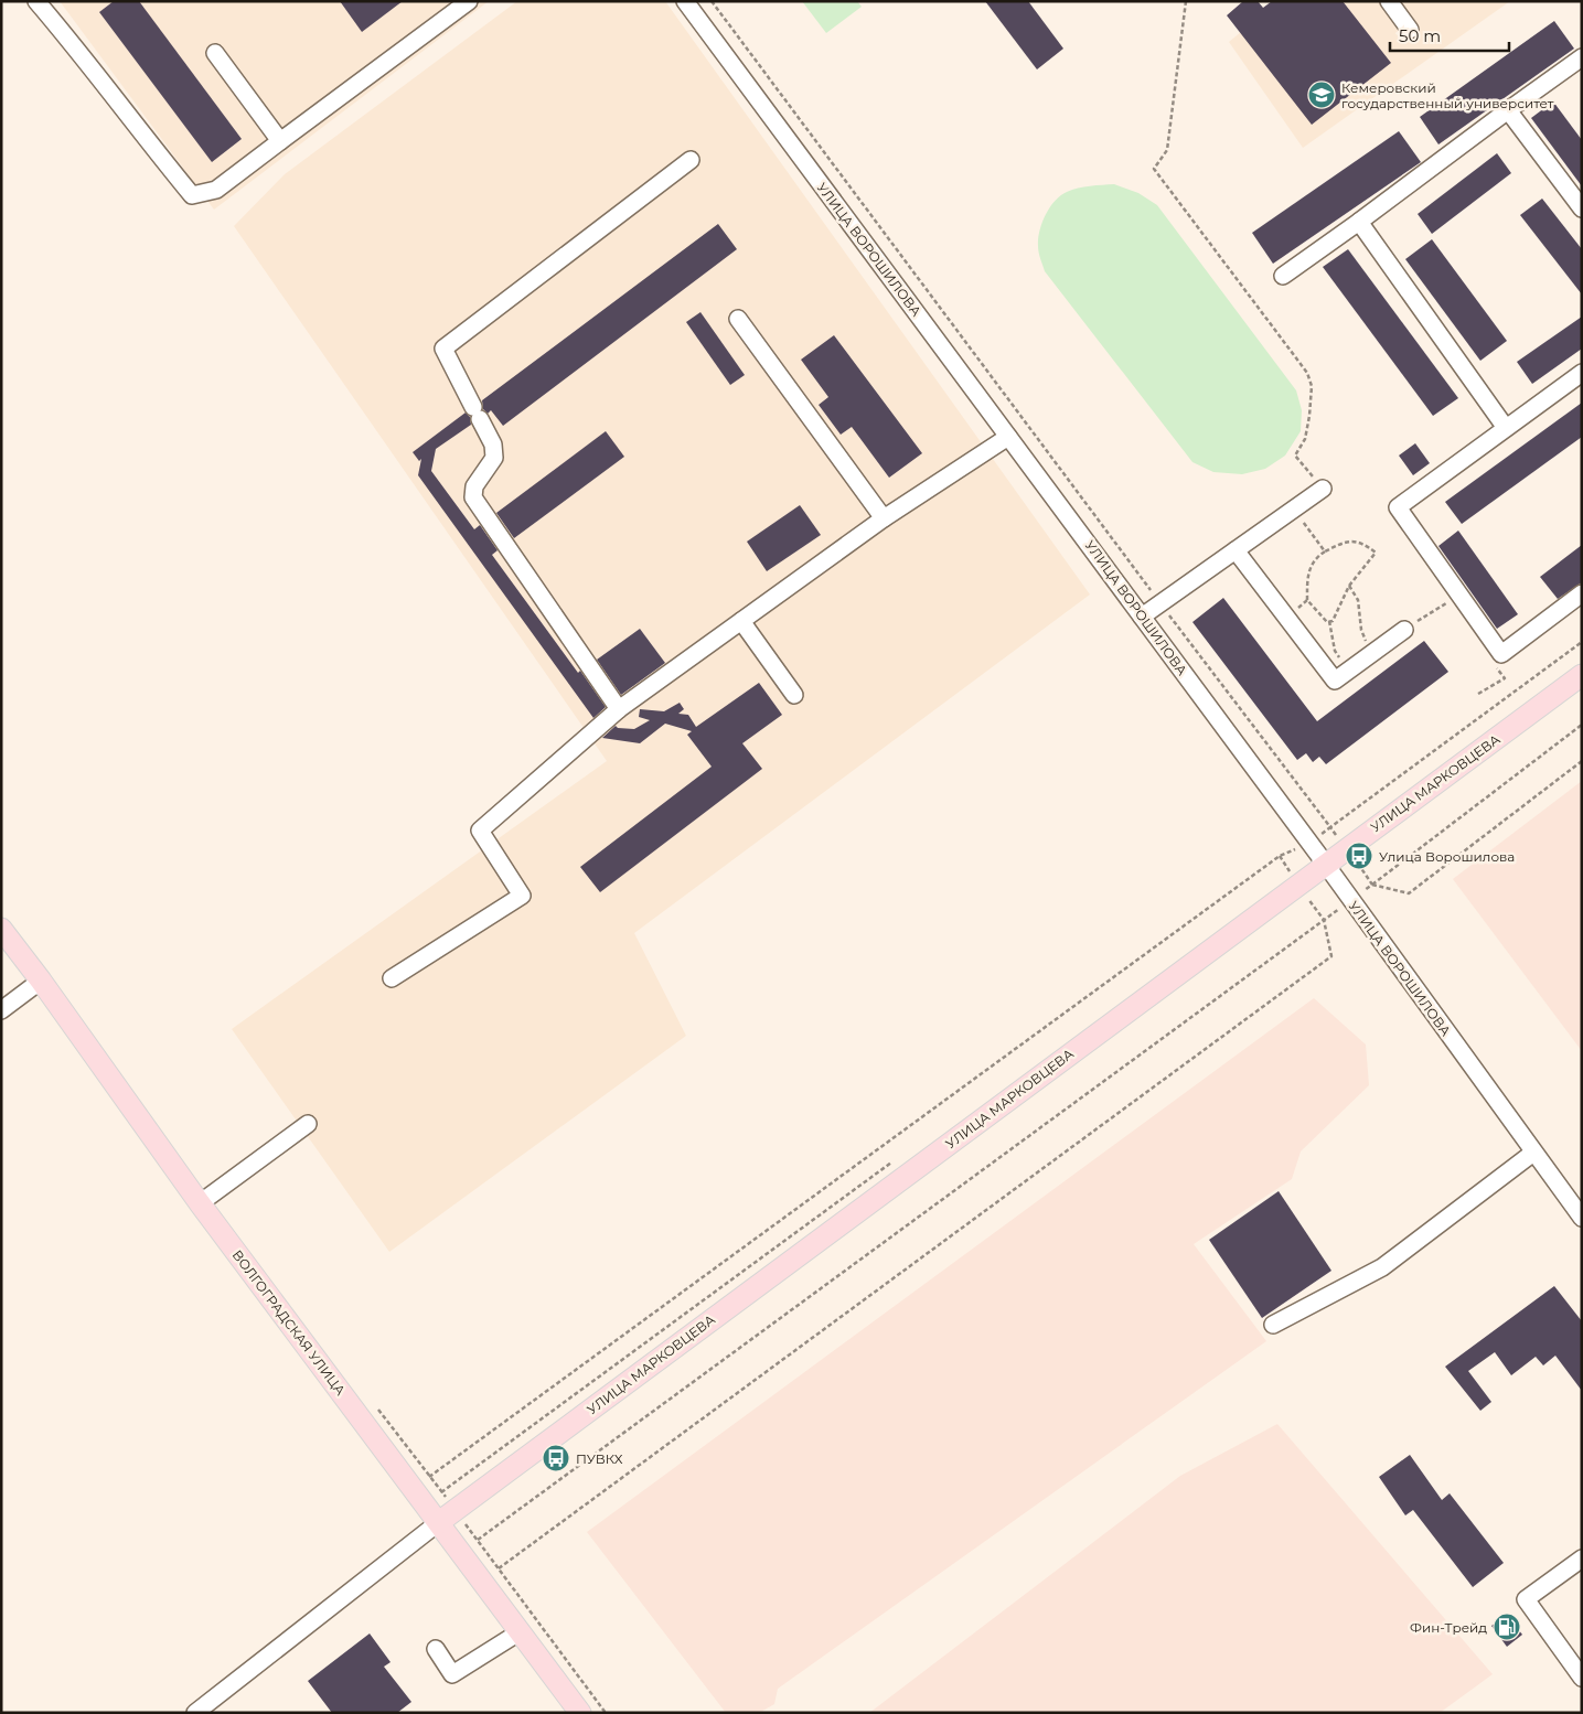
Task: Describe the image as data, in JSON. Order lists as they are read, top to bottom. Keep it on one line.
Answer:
{"streets":{"main road":["УЛИЦА МАРКОВЦЕВА","ВОЛГОГРАДСКАЯ УЛИЦА"],"street":["УЛИЦА ВОРОШИЛОВА"]},"crossings":[["УЛИЦА ВОРОШИЛОВА","УЛИЦА МАРКОВЦЕВА"],["УЛИЦА МАРКОВЦЕВА","ВОЛГОГРАДСКАЯ УЛИЦА"]],"places":{"school or university":["Кемеровский государственный университет"],"bus stop":["Улица Ворошилова","ПУВКХ"],"fuel station":["Фин-Трeйд"]},"scale_bar":"50 m"}
